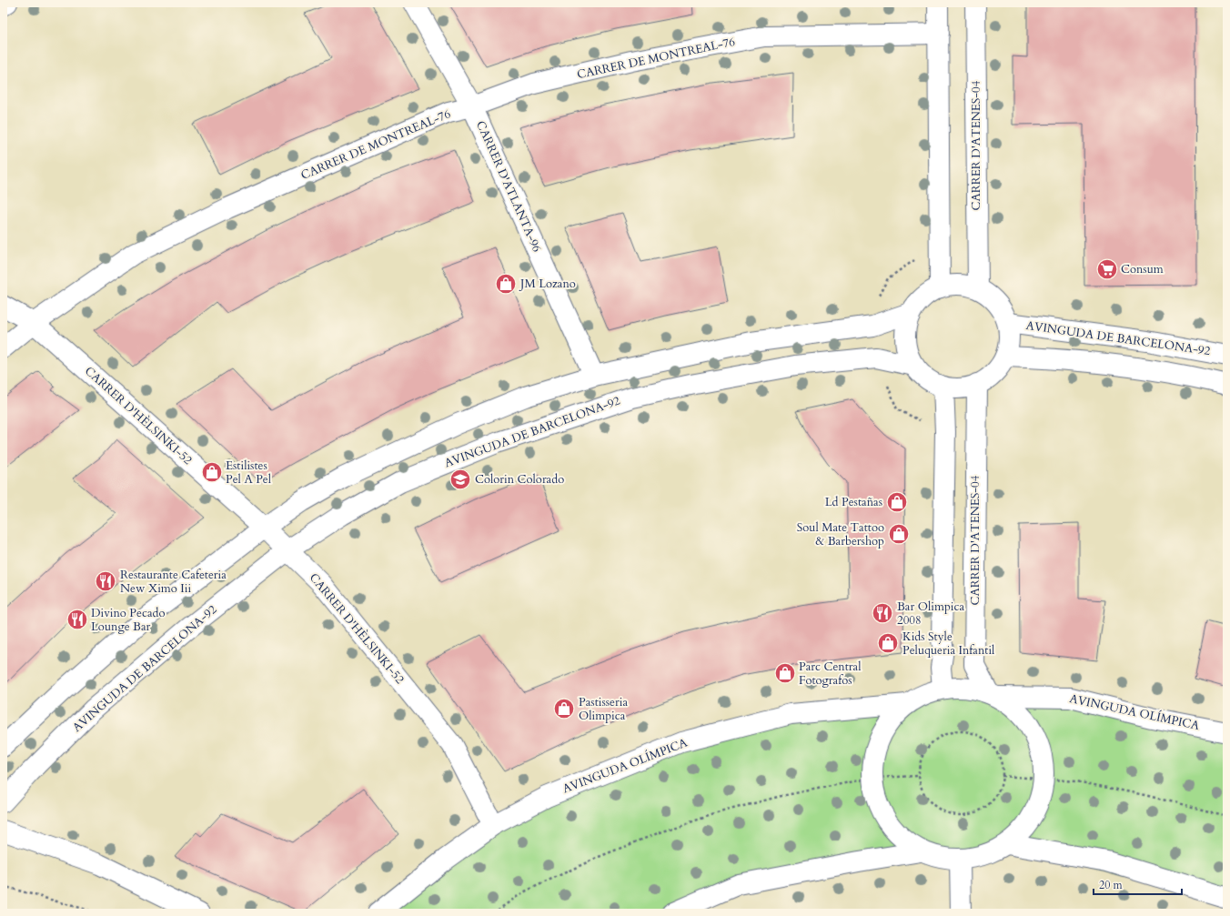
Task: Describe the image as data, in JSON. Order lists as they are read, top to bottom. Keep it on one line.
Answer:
{"streets":{"street":["CARRER DE MONTREAL-76","CARRER D'ATENES-04","CARRER D'ATLANTA-96","AVINGUDA DE BARCELONA-92","CARRER D'HÈLSINKI-52","AVINGUDA OLÍMPICA"]},"crossings":[["CARRER DE MONTREAL-76","CARRER D'ATLANTA-96"],["CARRER DE MONTREAL-76","CARRER D'HÈLSINKI-52"],["CARRER D'ATENES-04","AVINGUDA DE BARCELONA-92"],["CARRER D'ATENES-04","AVINGUDA OLÍMPICA"],["AVINGUDA DE BARCELONA-92","CARRER D'HÈLSINKI-52"],["CARRER D'HÈLSINKI-52","AVINGUDA OLÍMPICA"]],"places":{"supermarket":["Consum"],"shop":["JM Lozano","Estilistes Pel A Pel","Ld Pestañas","Soul Mate Tattoo & Barbershop","Kids Style Peluqueria Infantil","Parc Central Fotografos","Pastisseria Olimpica"],"school or university":["Colorin Colorado"],"restaurant":["Restaurante Cafeteria New Ximo Iii","Bar Olimpica 2008","Divino Pecado Lounge Bar"]},"scale_bar":"20 m"}
